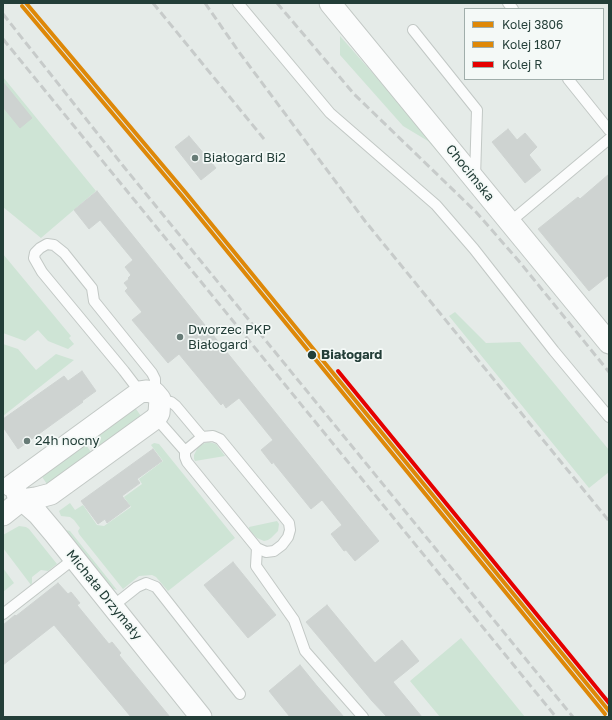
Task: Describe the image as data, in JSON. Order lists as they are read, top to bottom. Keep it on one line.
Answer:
{"streets":{"street":["Chocimska","Michała Drzymały"]},"places":["Białogard Bi2","Dworzec PKP Białogard","Białogard","24h nocny"],"lines":["rail line 3806","rail line 1807","rail line R"],"legend":["Kolej 3806","Kolej 1807","Kolej R"]}
